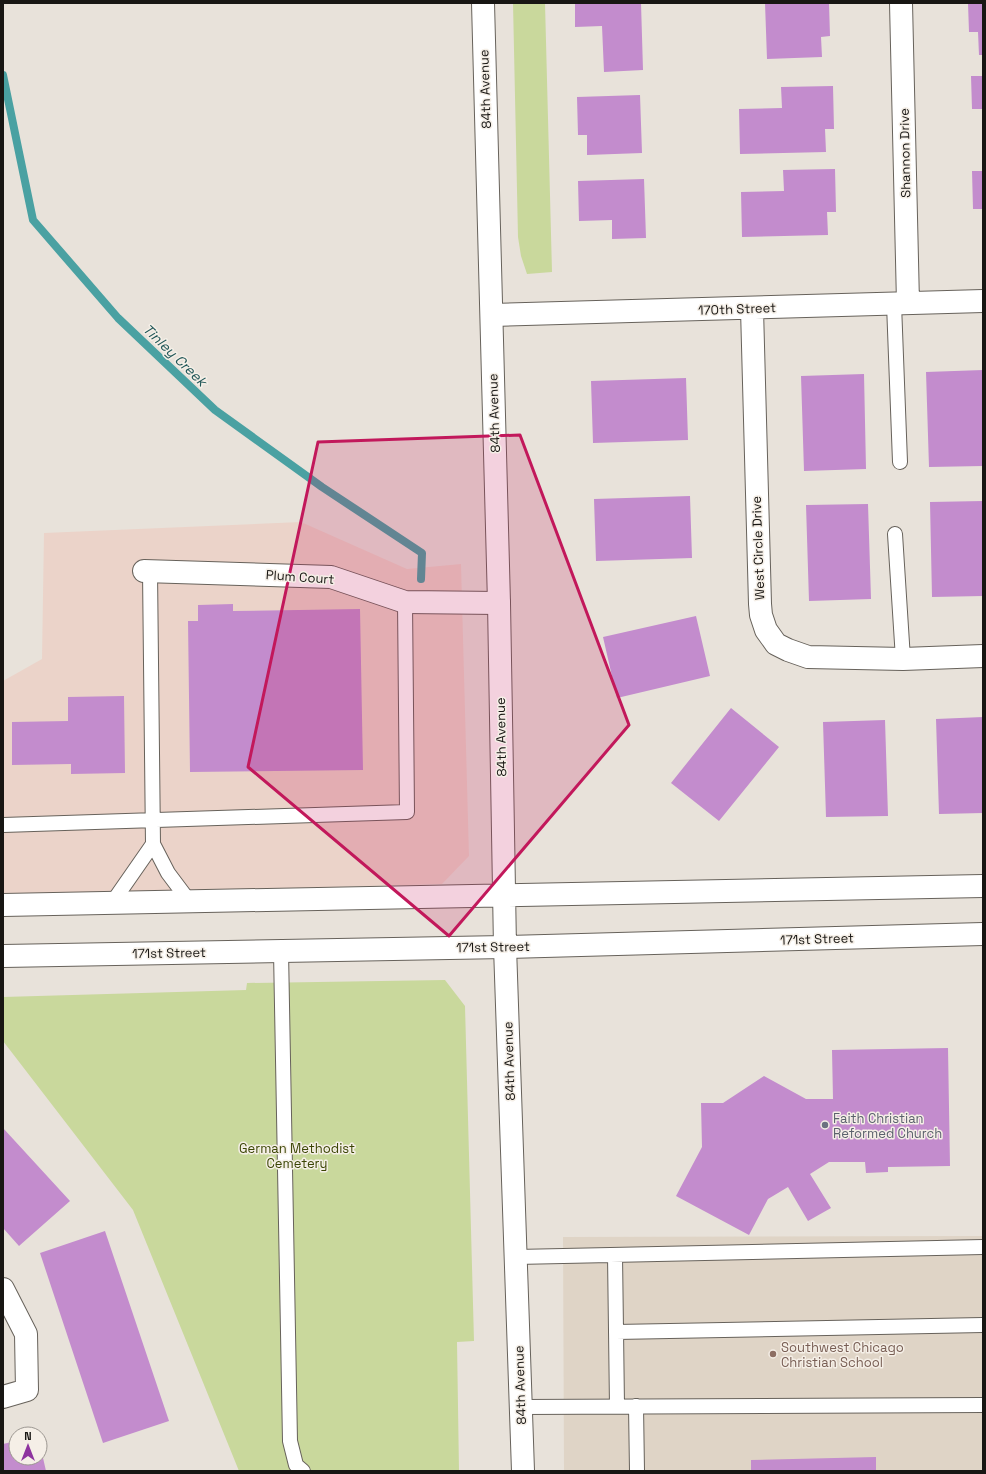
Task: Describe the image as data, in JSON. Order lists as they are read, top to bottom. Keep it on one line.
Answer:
{"streets":{"street":["84th Avenue","Shannon Drive","170th Street","West Circle Drive","Plum Court","171st Street"]},"crossings":[["84th Avenue","170th Street"],["84th Avenue","Plum Court"],["84th Avenue","171st Street"],["Shannon Drive","170th Street"],["170th Street","West Circle Drive"]],"water":["Tinley Creek"],"parks":["German Methodist Cemetery"],"places":["Faith Christian Reformed Church","Southwest Chicago Christian School"],"north":"top"}
